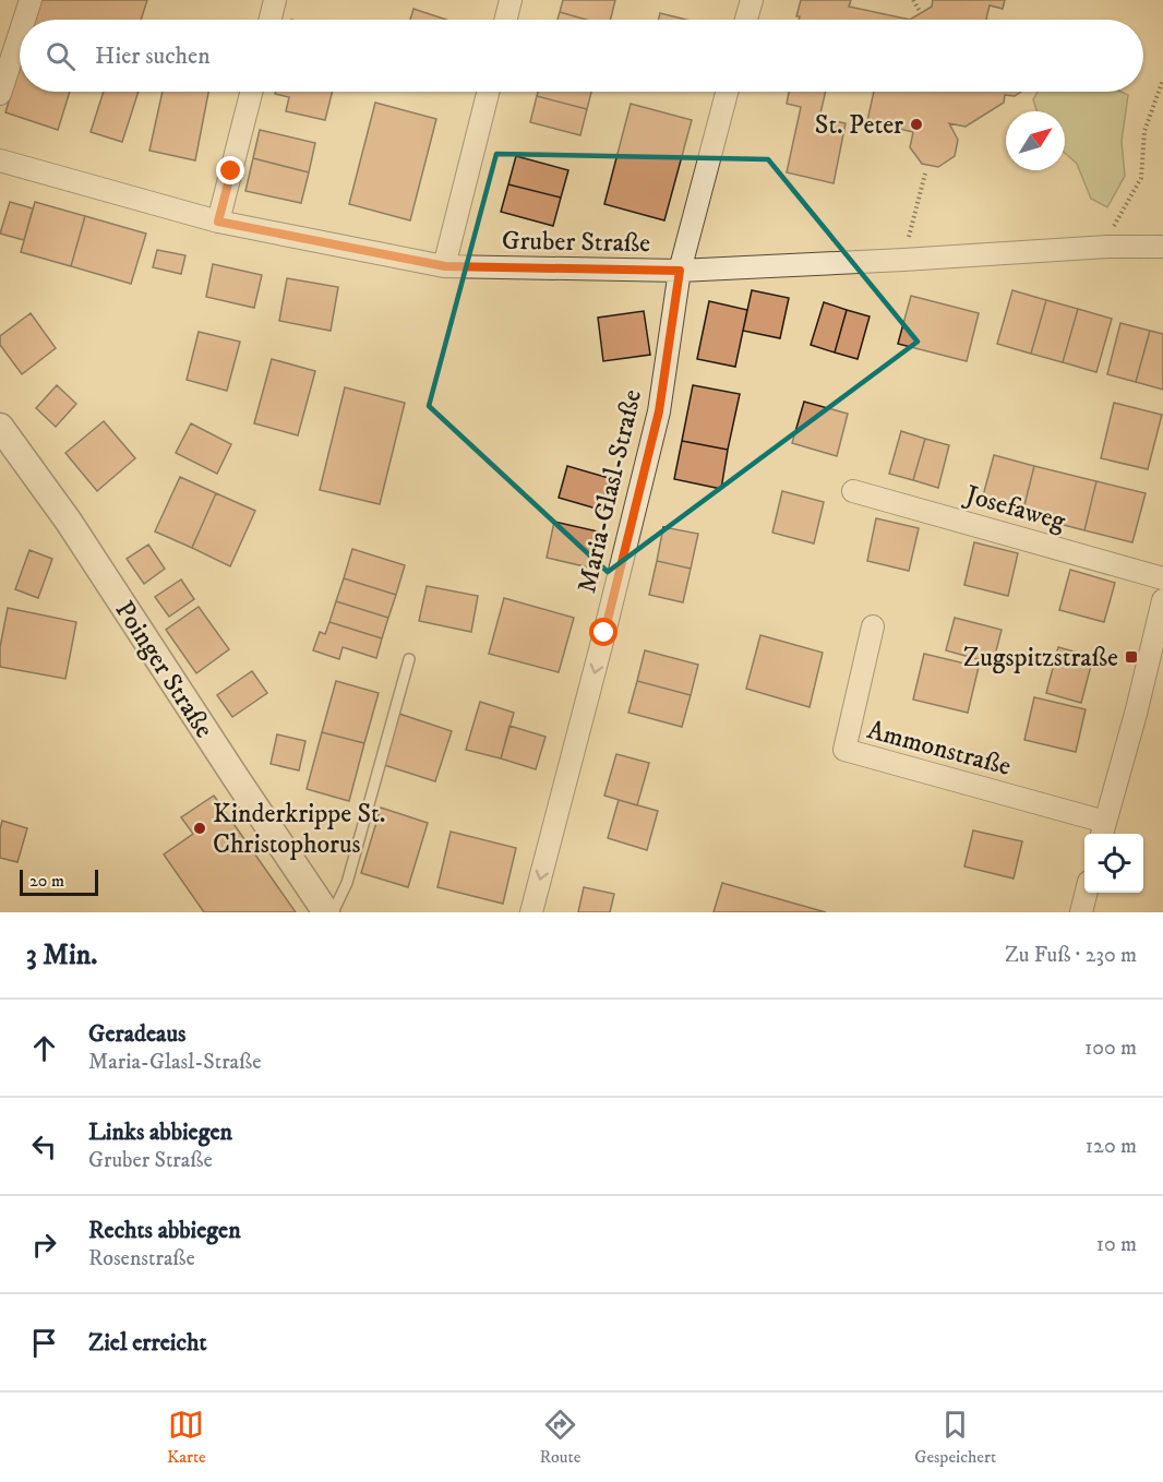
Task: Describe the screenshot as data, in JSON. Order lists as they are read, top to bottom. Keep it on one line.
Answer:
{"streets":{"street":["Gruber Straße","Maria-Glasl-Straße","Josefaweg","Poinger Straße","Ammonstraße"]},"crossings":[["Gruber Straße","Maria-Glasl-Straße"]],"one_way":["Maria-Glasl-Straße"],"places":{"other":["St. Peter","Kinderkrippe St. Christophorus"],"transit":["Zugspitzstraße"]},"scale_bar":"20 m","north":"top right","page":{"search":"Hier suchen","scale":"20 m","heading":["3 Min.","Zu Fuß · 230 m"],"list":[["Geradeaus","Maria-Glasl-Straße","100 m"],["Links abbiegen","Gruber Straße","120 m"],["Rechts abbiegen","Rosenstraße","10 m"],"Ziel erreicht"],"nav":["Karte","Route","Gespeichert"]}}
